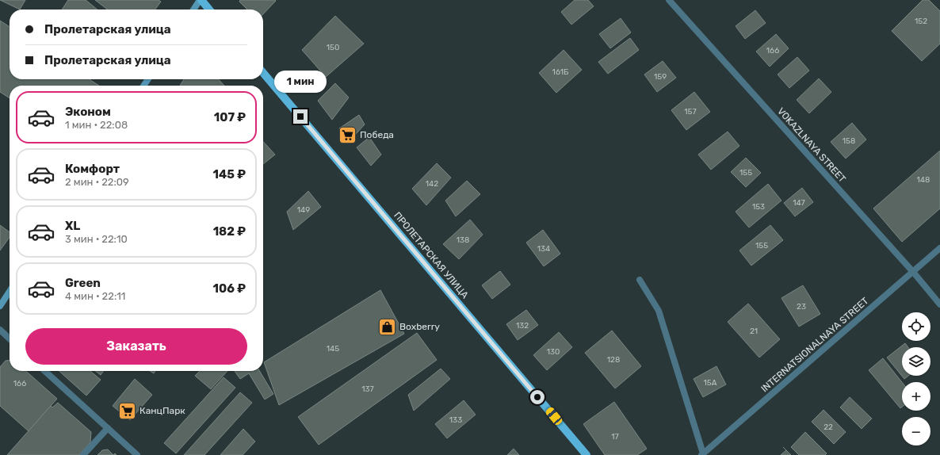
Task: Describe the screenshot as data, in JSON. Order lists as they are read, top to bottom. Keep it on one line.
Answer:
{"streets":{"main road":["ПРОЛЕТАРСКАЯ УЛИЦА"],"street":["VOKAZLNAYA STREET","INTERNATSIONALNAYA STREET"]},"crossings":[["VOKAZLNAYA STREET","INTERNATSIONALNAYA STREET"]],"places":{"supermarket":["Победа","КанцПарк"],"shop":["Boxberry"]},"house_numbers":["152","150","166","161Б","159","157","158","155","148","142","147","153","149","138","155","134","23","132","21","145","130","128","15А","166","137","133","22","17"],"page":{"banner":["Пролетарская улица","Пролетарская улица"],"bubble":"1 мин","list":[{"name":"Эконом","note":"1 мин · 22:08","value":"107 ₽"},{"name":"Комфорт","note":"2 мин · 22:09","value":"145 ₽"},{"name":"XL","note":"3 мин · 22:10","value":"182 ₽"},{"name":"Green","note":"4 мин · 22:11","value":"106 ₽"}],"map_buttons":["+","−"],"buttons":"Заказать"}}
